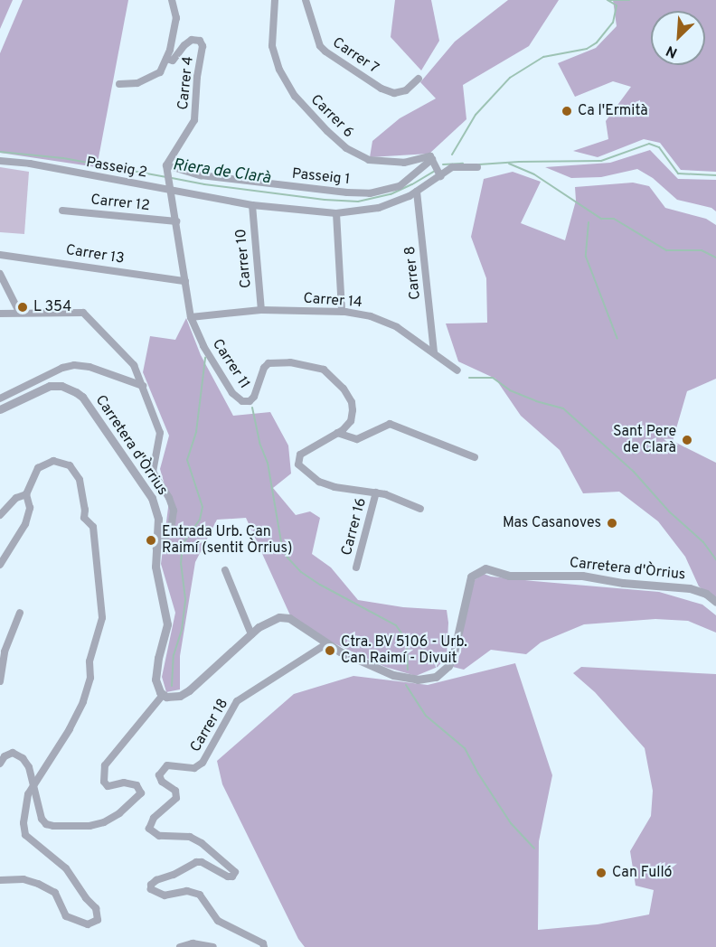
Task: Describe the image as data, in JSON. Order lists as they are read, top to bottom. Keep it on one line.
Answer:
{"streets":{"street":["Carrer 7","Carrer 4","Carrer 6","Passeig 2","Passeig 1","Carrer 12","Carrer 13","Carrer 10","Carrer 8","Carrer 14","Carrer 11","Carretera d'Òrrius","Carrer 16","Carrer 18"]},"crossings":[["Carrer 4","Passeig 1"],["Carrer 4","Carrer 11"],["Carrer 6","Passeig 1"],["Passeig 2","Carrer 10"],["Passeig 2","Carrer 8"],["Passeig 2","Carrer 11"],["Passeig 1","Carrer 11"],["Carrer 12","Carrer 11"],["Carrer 13","Carrer 11"],["Carrer 10","Carrer 14"],["Carrer 8","Carrer 14"],["Carrer 14","Carrer 11"],["Carrer 11","Carrer 16"],["Carretera d'Òrrius","Carrer 18"]],"water":["Riera de Clarà"],"places":["Ca l'Ermità","L 354","Sant Pere de Clarà","Mas Casanoves","Entrada Urb. Can Raimí (sentit Òrrius)","Ctra. BV 5106 - Urb. Can Raimí - Divuit","Can Fulló"],"north":"bottom left"}
